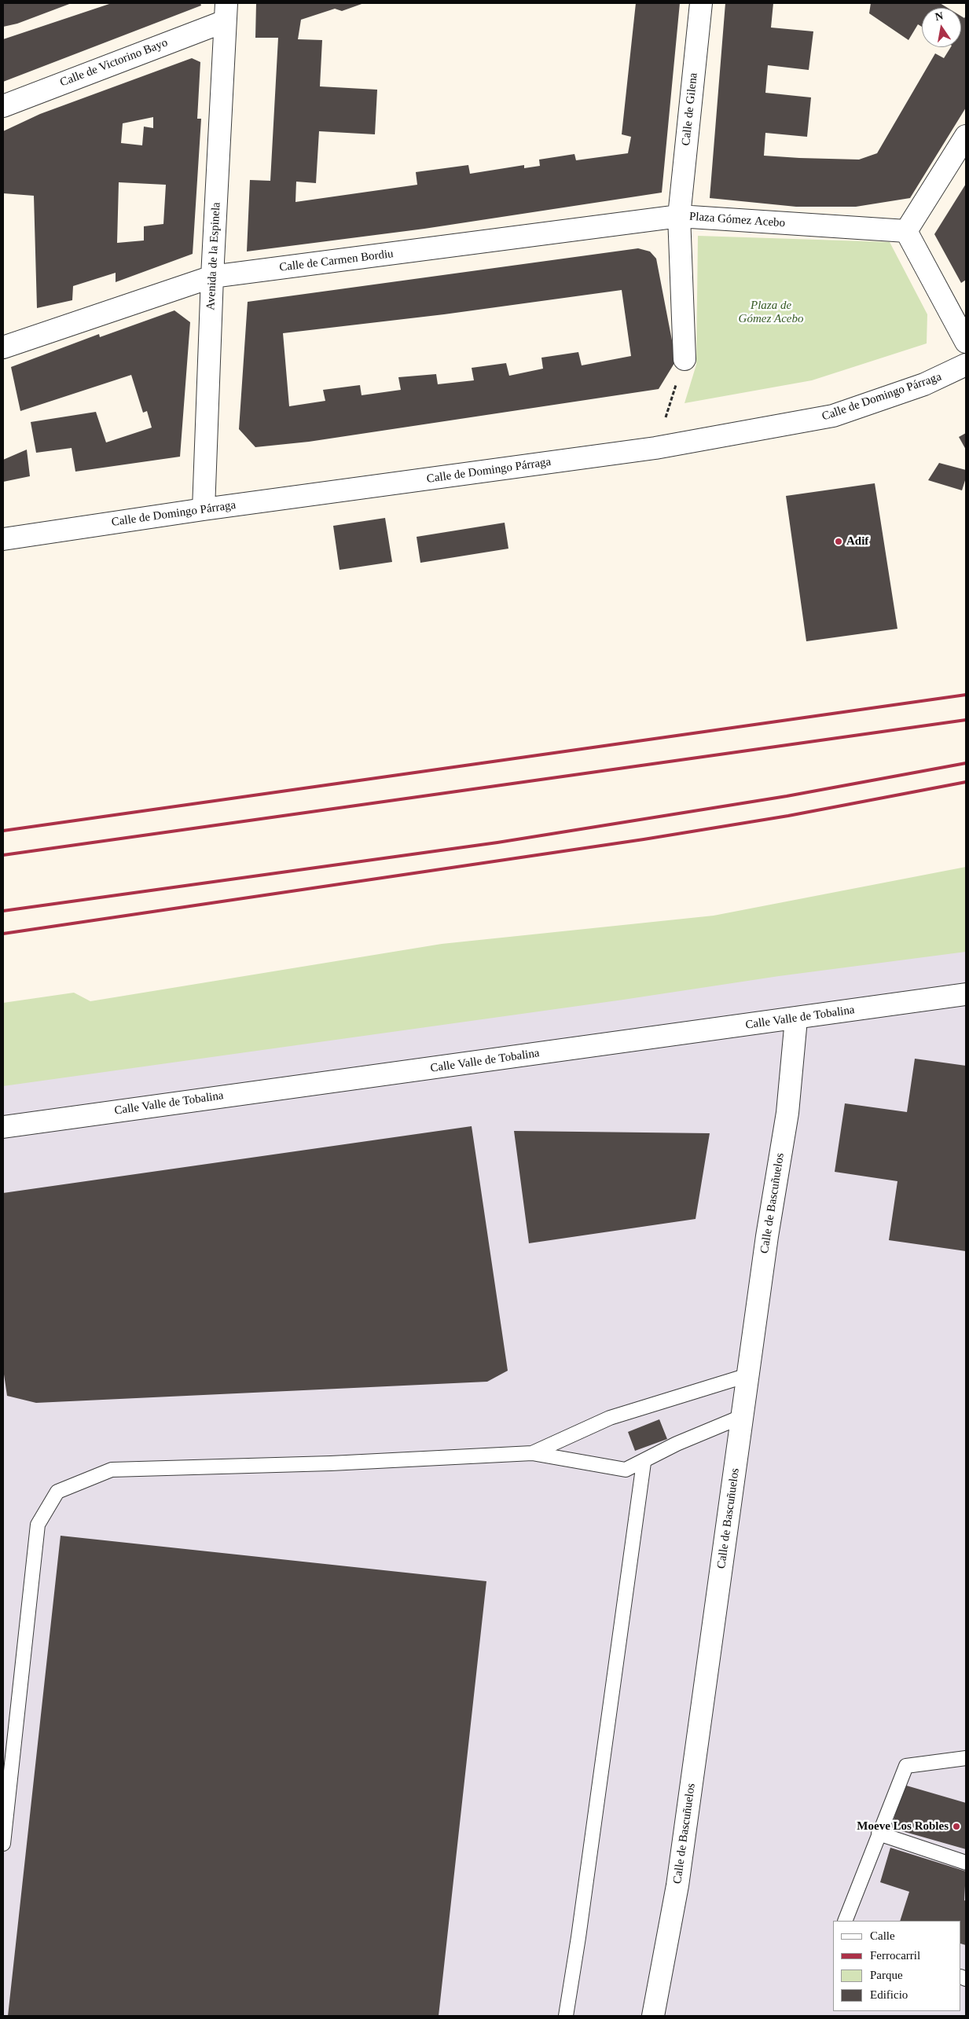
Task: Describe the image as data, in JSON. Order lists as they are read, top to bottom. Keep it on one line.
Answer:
{"streets":{"street":["Calle de Victorino Bayo","Calle de Gilena","Plaza Gómez Acebo","Avenida de la Espinela","Calle de Carmen Bordiu","Calle de Domingo Párraga","Calle Valle de Tobalina","Calle de Bascuñuelos"]},"crossings":[["Calle de Victorino Bayo","Avenida de la Espinela"],["Calle de Gilena","Plaza Gómez Acebo"],["Calle de Gilena","Calle de Carmen Bordiu"],["Plaza Gómez Acebo","Calle de Carmen Bordiu"],["Avenida de la Espinela","Calle de Carmen Bordiu"],["Avenida de la Espinela","Calle de Domingo Párraga"],["Calle Valle de Tobalina","Calle de Bascuñuelos"]],"parks":["Plaza de Gómez Acebo"],"places":["Adif","Moeve Los Robles"],"legend":["Calle","Ferrocarril","Parque","Edificio"],"north":"top"}
